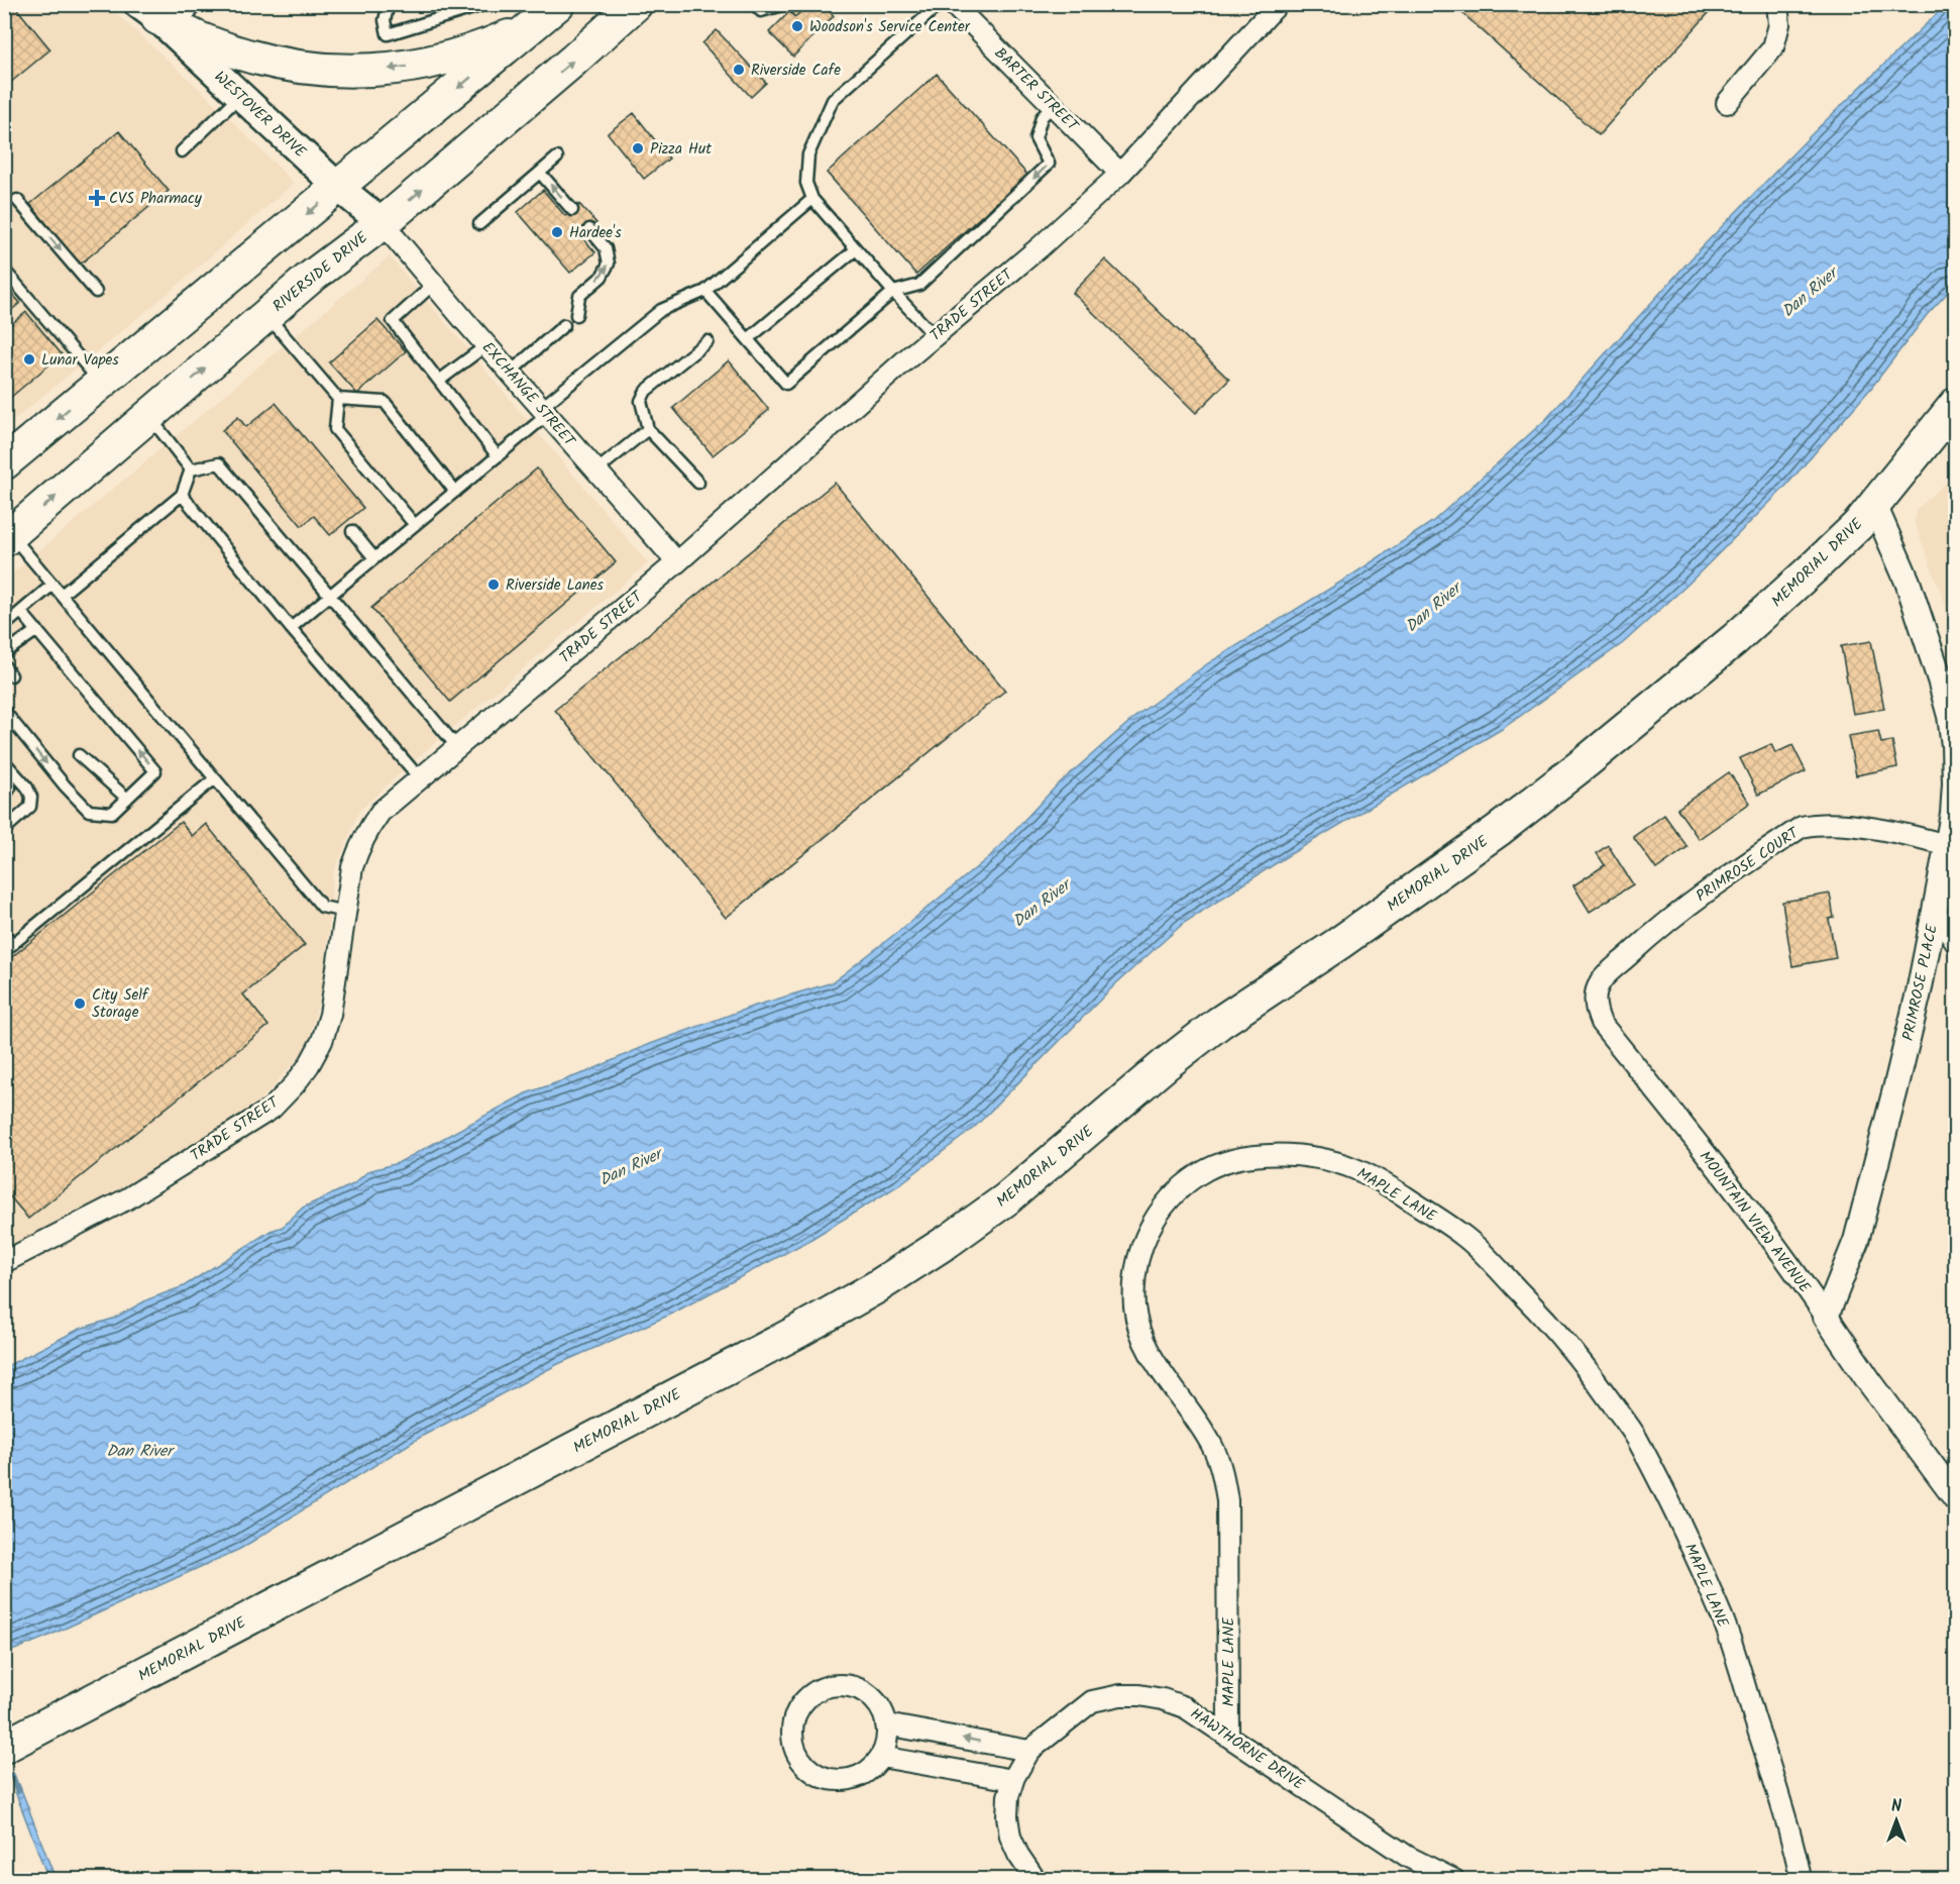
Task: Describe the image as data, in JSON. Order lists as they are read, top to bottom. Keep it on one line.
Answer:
{"streets":{"main road":["WESTOVER DRIVE","RIVERSIDE DRIVE","MEMORIAL DRIVE"],"street":["BARTER STREET","TRADE STREET","EXCHANGE STREET","PRIMROSE COURT","PRIMROSE PLACE","MAPLE LANE","MOUNTAIN VIEW AVENUE","HAWTHORNE DRIVE"]},"crossings":[["BARTER STREET","TRADE STREET"],["WESTOVER DRIVE","RIVERSIDE DRIVE"],["WESTOVER DRIVE","EXCHANGE STREET"],["RIVERSIDE DRIVE","EXCHANGE STREET"],["TRADE STREET","EXCHANGE STREET"],["MEMORIAL DRIVE","PRIMROSE PLACE"],["PRIMROSE COURT","PRIMROSE PLACE"],["PRIMROSE COURT","MOUNTAIN VIEW AVENUE"],["PRIMROSE PLACE","MOUNTAIN VIEW AVENUE"],["MAPLE LANE","HAWTHORNE DRIVE"]],"water":["Dan River"],"places":{"other":["Woodson's Service Center","Riverside Cafe","Pizza Hut","Hardee's","Lunar Vapes","Riverside Lanes","City Self Storage"],"health":["CVS Pharmacy"]},"north":"top"}
